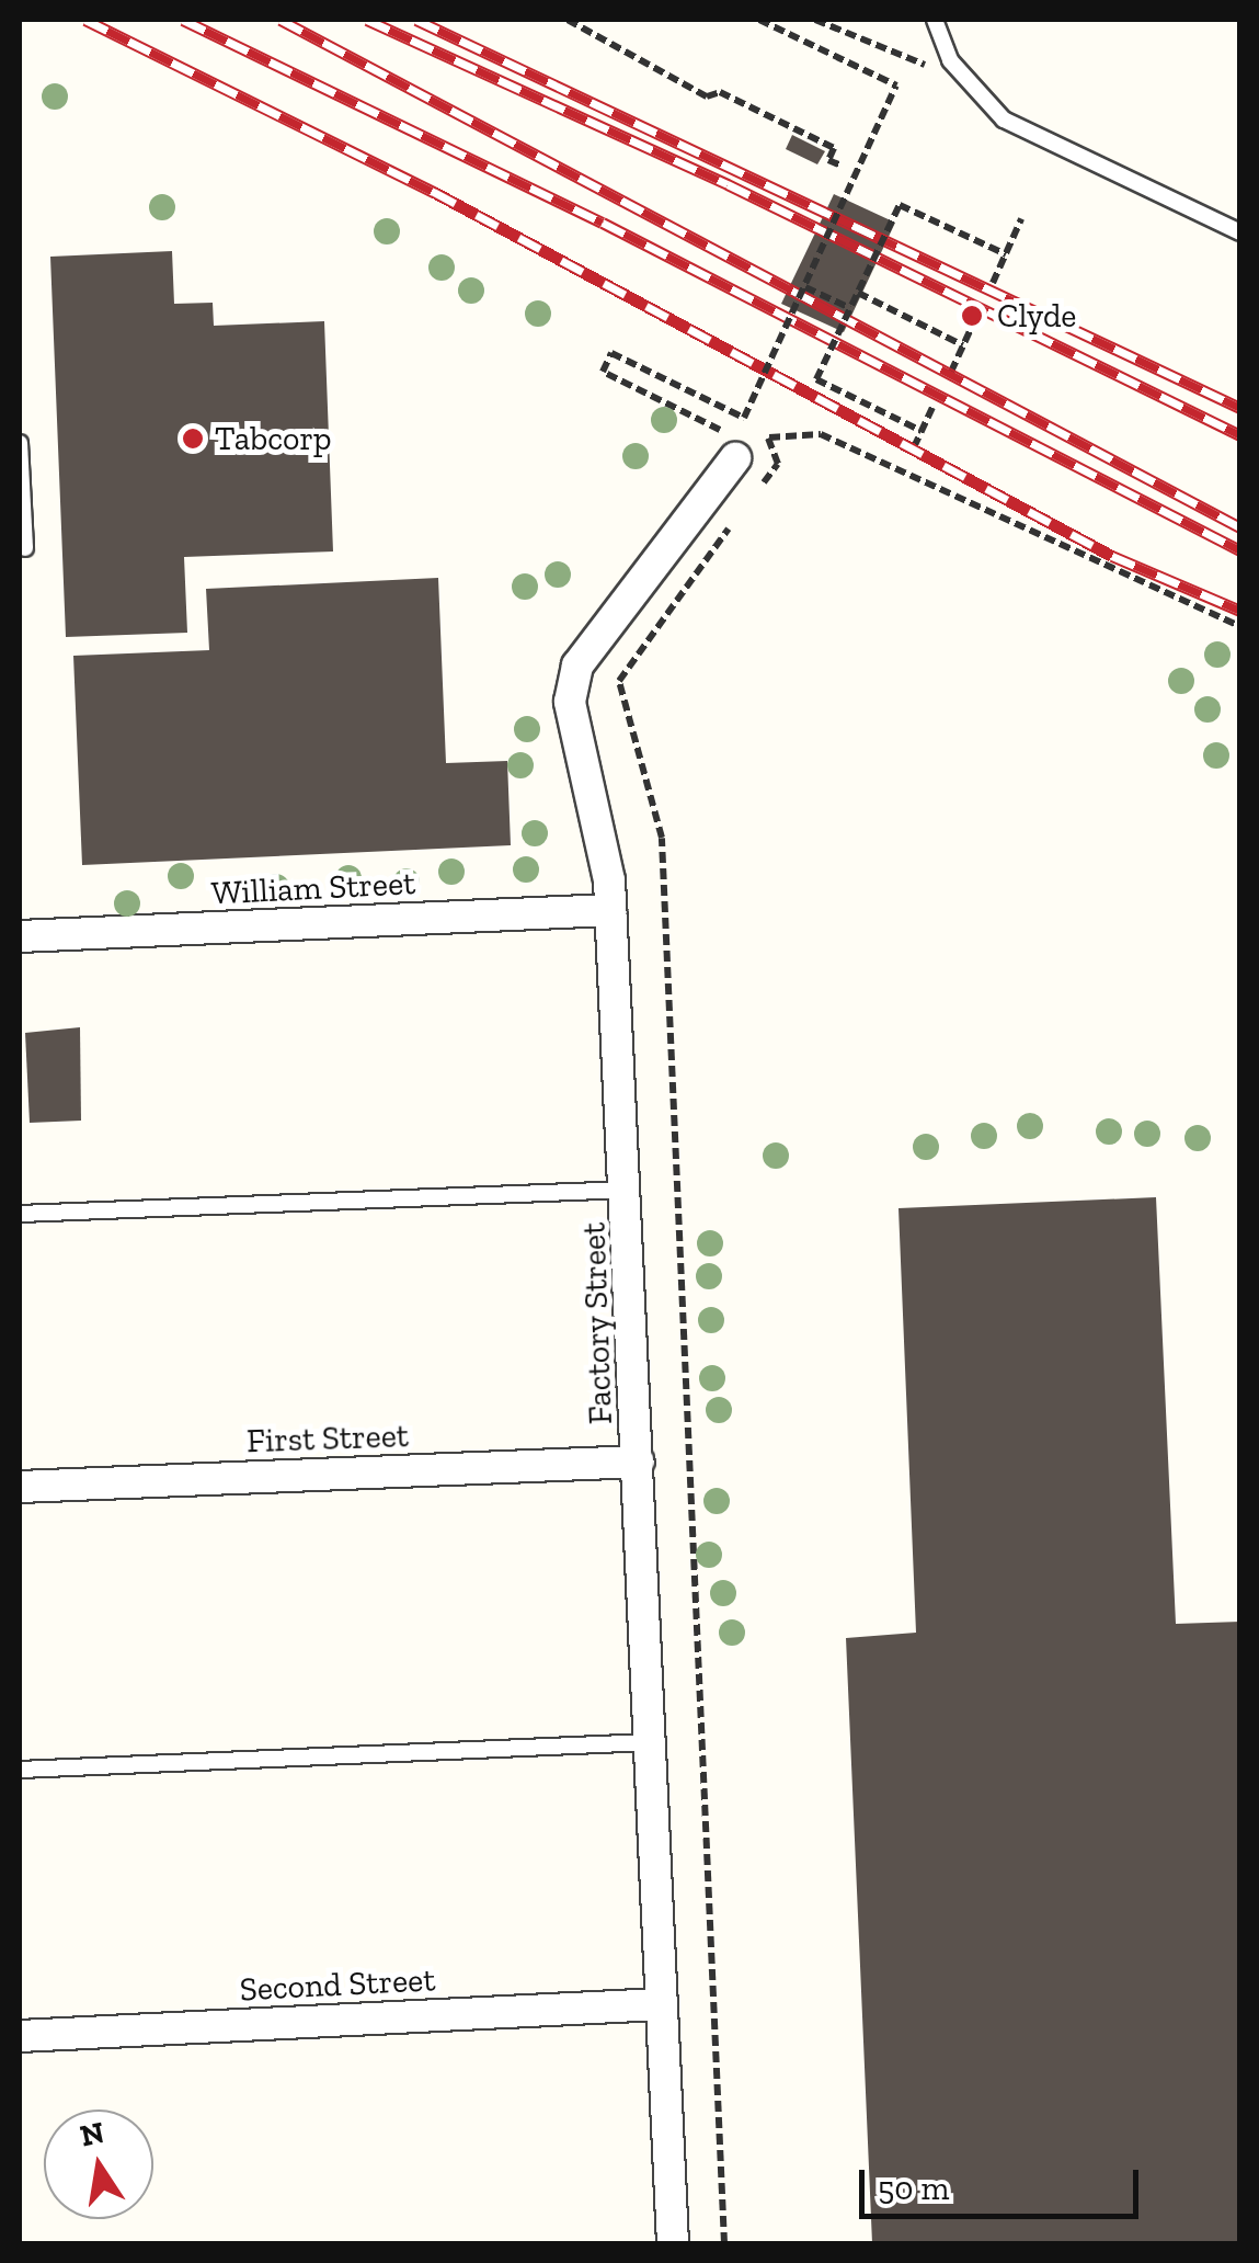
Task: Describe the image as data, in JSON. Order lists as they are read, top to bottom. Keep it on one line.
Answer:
{"streets":{"street":["William Street","Factory Street","First Street","Second Street"]},"crossings":[["William Street","Factory Street"],["Factory Street","First Street"],["Factory Street","Second Street"]],"places":["Clyde","Tabcorp"],"scale_bar":"50 m","north":"top"}
